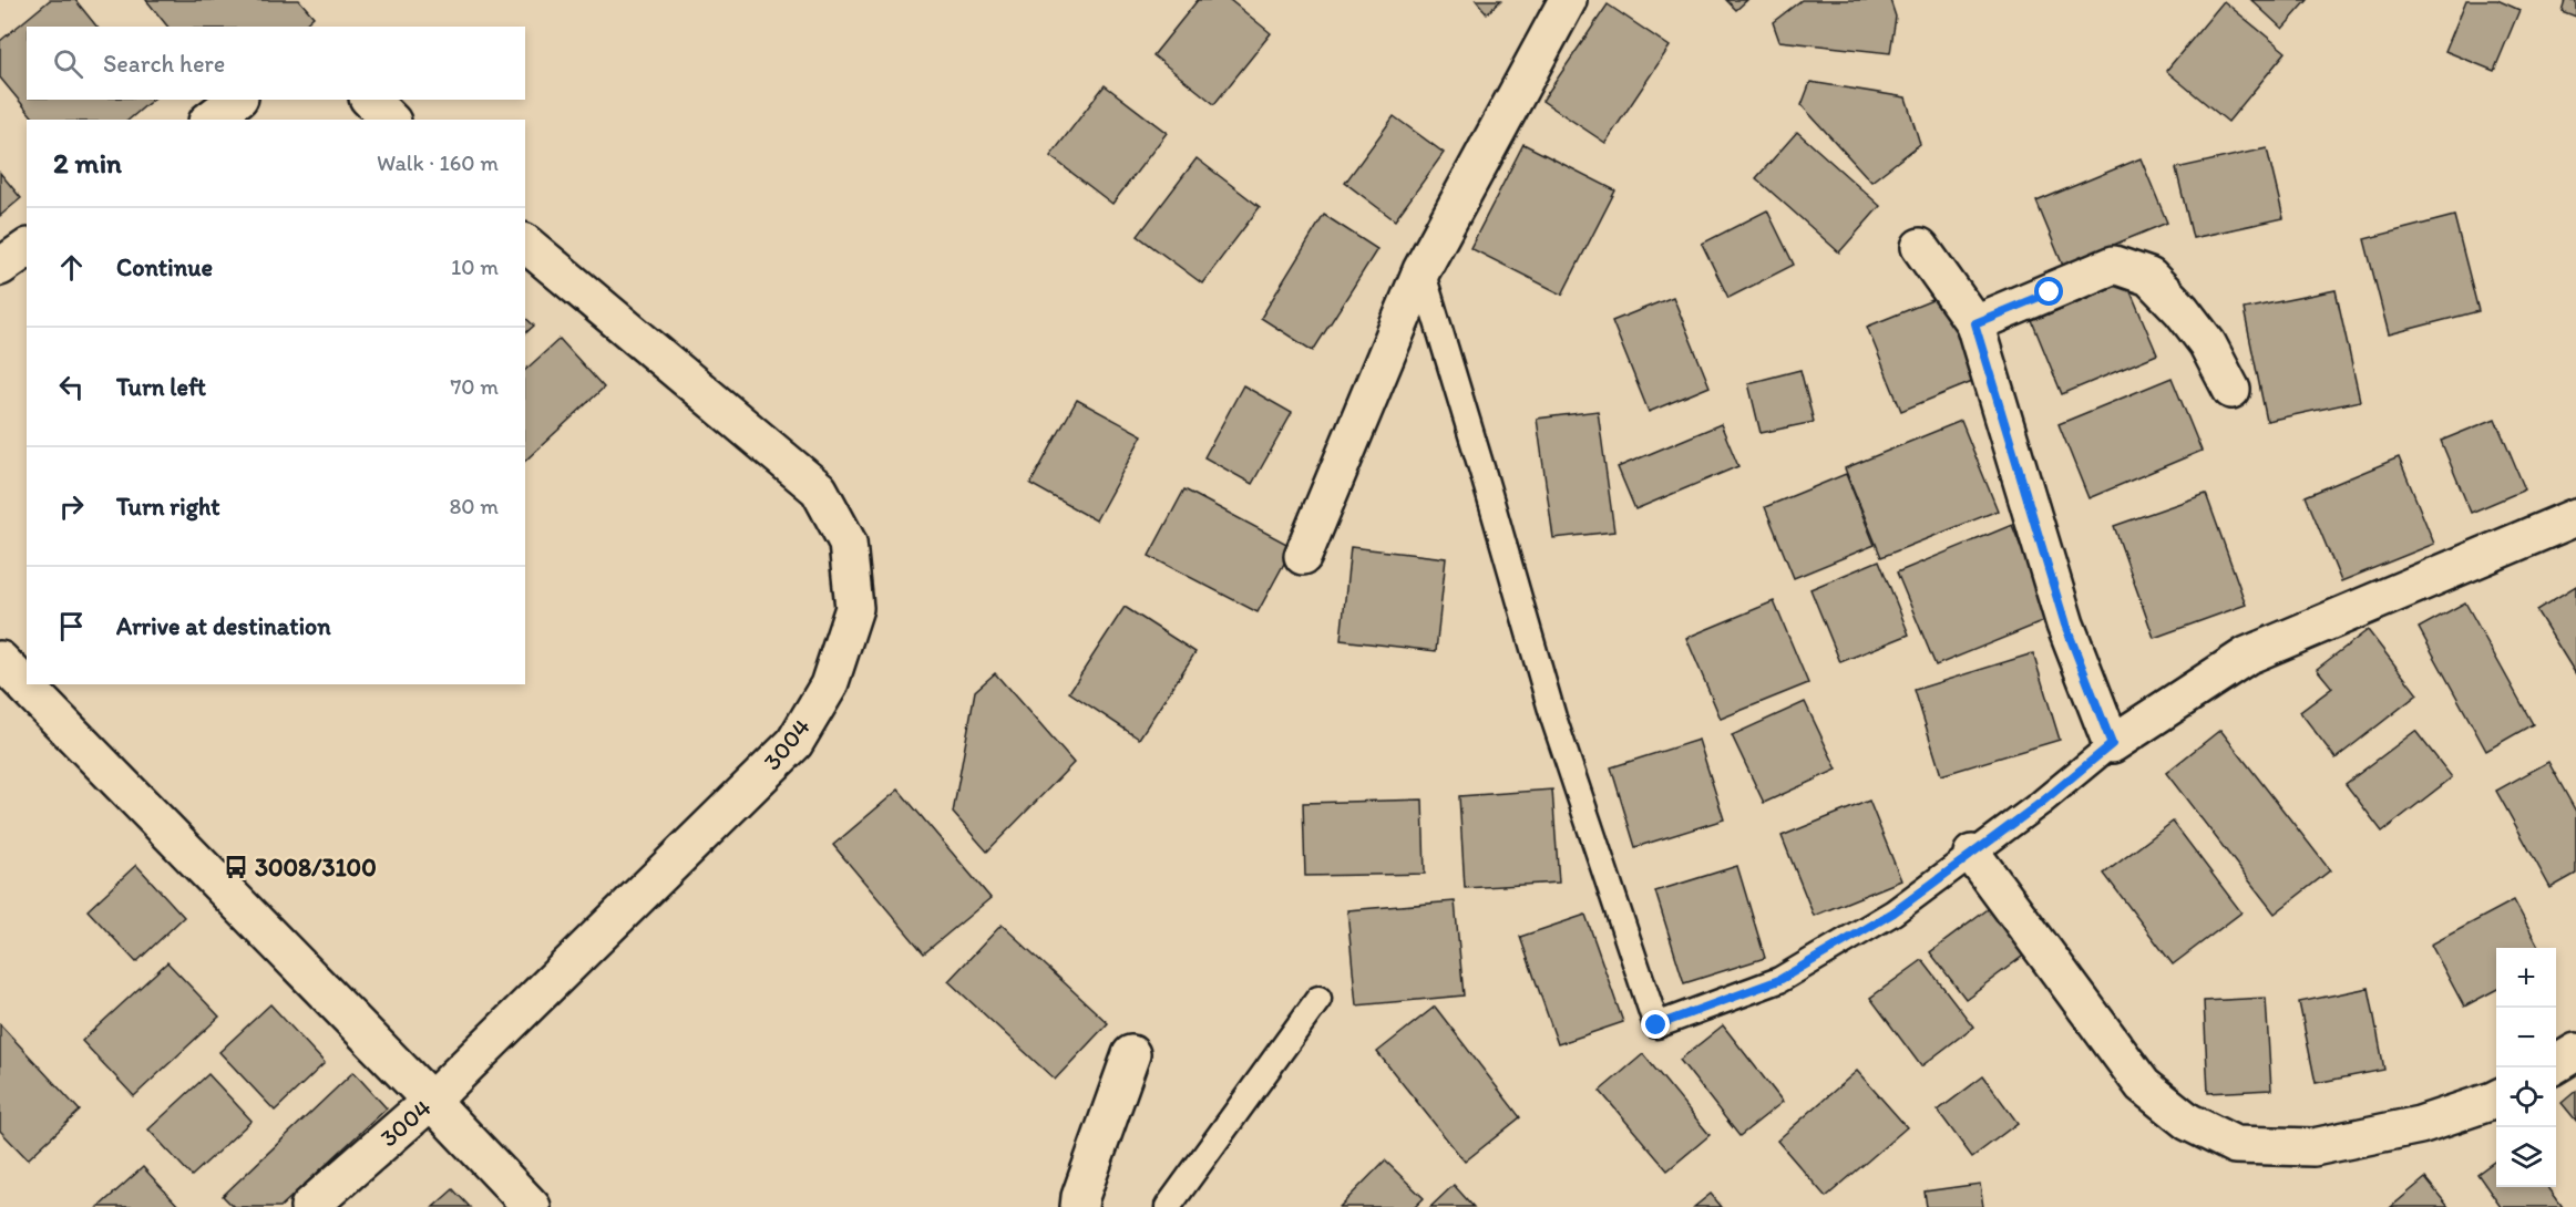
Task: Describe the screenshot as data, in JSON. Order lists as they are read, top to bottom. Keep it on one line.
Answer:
{"streets":{"street":["3004"]},"places":{"bus stop":["3008/3100"]},"page":{"search":"Search here","heading":["2 min","Walk · 160 m"],"list":[["Continue","10 m"],["Turn left","70 m"],["Turn right","80 m"],"Arrive at destination"],"map_buttons":["+","−"]}}
